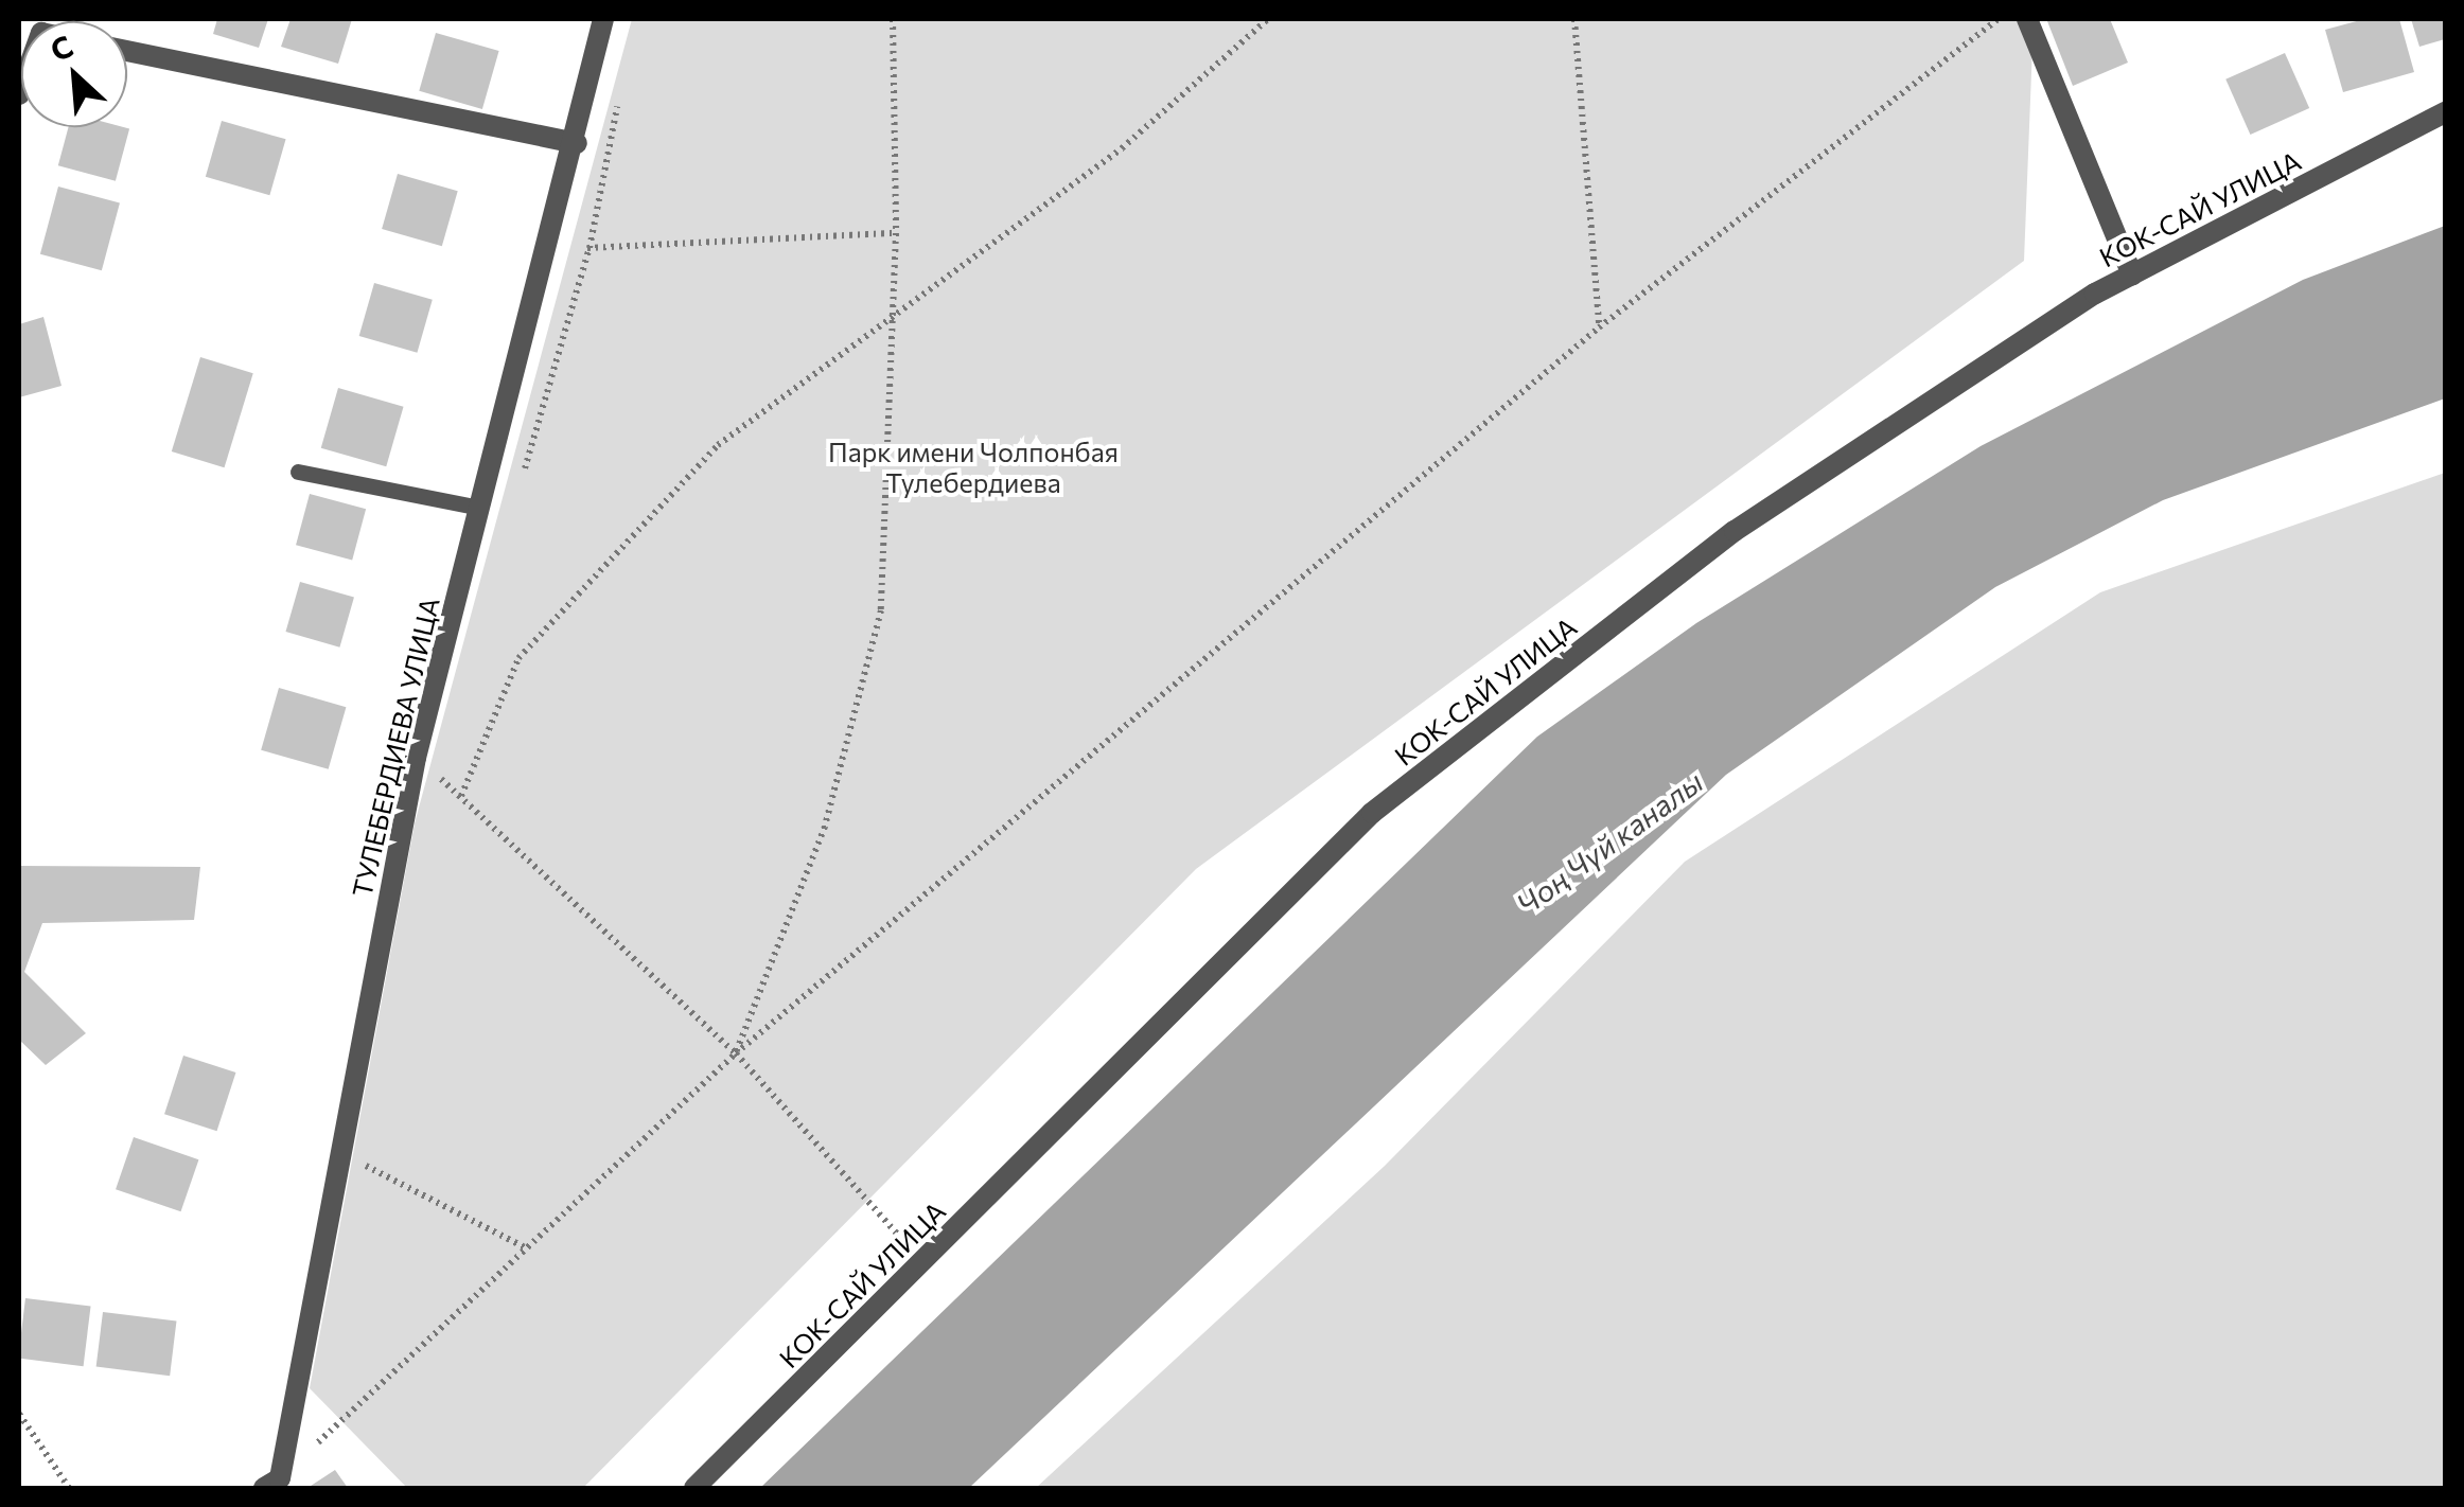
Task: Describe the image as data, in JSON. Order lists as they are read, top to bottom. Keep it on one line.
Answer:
{"streets":{"street":["КОК-САЙ УЛИЦА","ТУЛЕБЕРДИЕВА УЛИЦА"]},"water":["Чоң Чүй каналы"],"parks":["Парк имени Чолпонбая Тулебердиева"],"north":"top left"}
